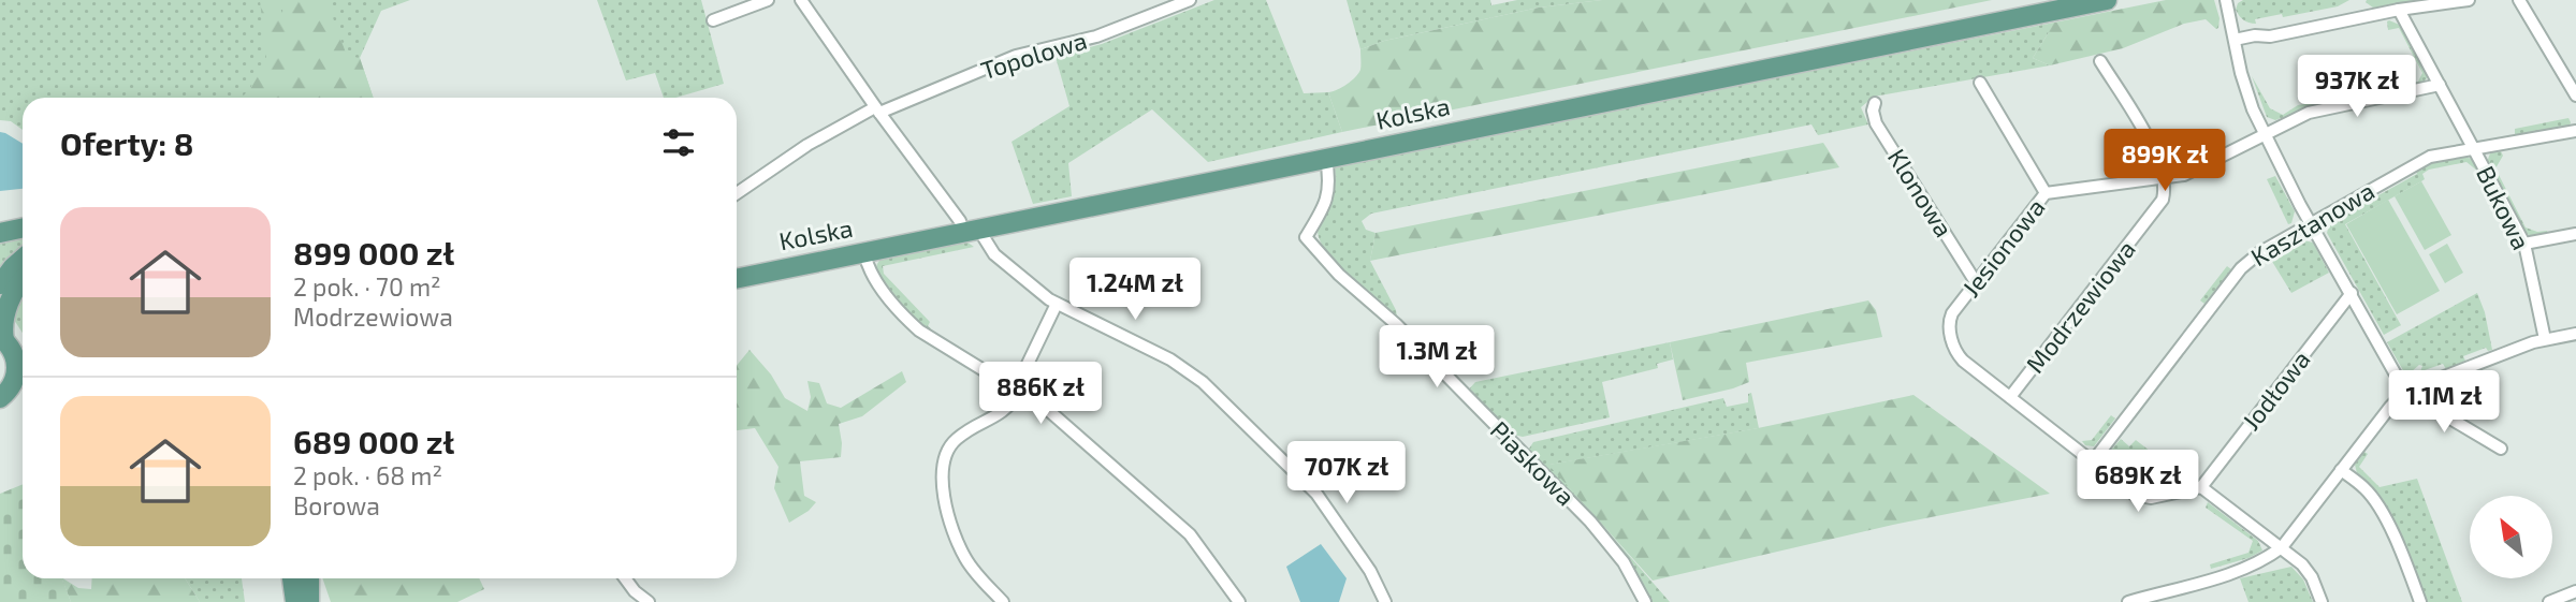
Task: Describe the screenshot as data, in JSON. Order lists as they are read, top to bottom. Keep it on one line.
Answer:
{"streets":{"main road":["Kolska"],"street":["Topolowa","Klonowa","Bukowa","Kasztanowa","Jesionowa","Modrzewiowa","Jodłowa","Piaskowa"]},"crossings":[["Kolska","Piaskowa"],["Klonowa","Jesionowa"],["Bukowa","Kasztanowa"],["Kasztanowa","Jesionowa"],["Jesionowa","Modrzewiowa"],["Jesionowa","Jodłowa"]],"north":"top left","page":{"price":["937K zł","899K zł","1.24M zł","1.3M zł","886K zł","1.1M zł","707K zł","689K zł"],"heading":"Oferty: 8","list":[{"name":"899 000 zł","note":"2 pok. · 70 m² · Modrzewiowa"},{"name":"689 000 zł","note":"2 pok. · 68 m² · Borowa"}]}}
